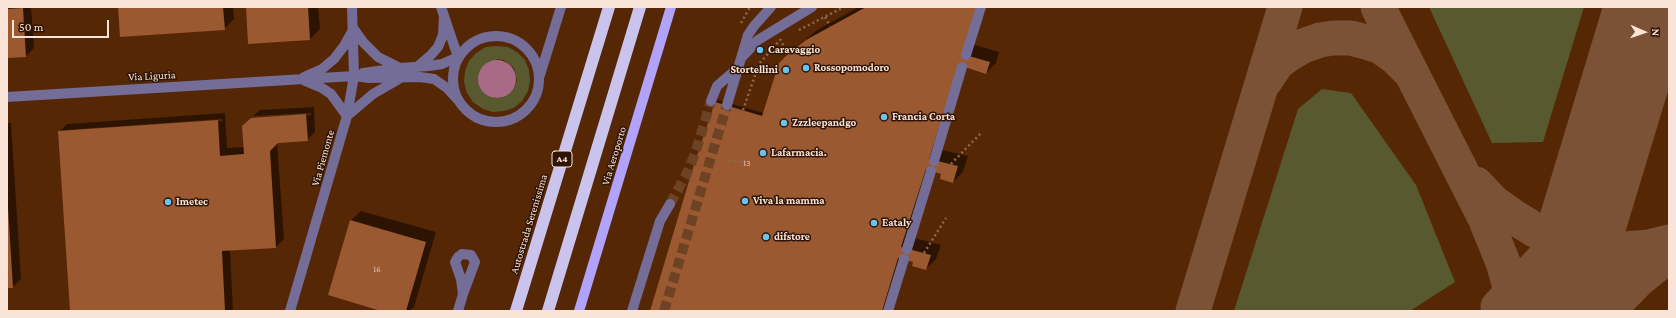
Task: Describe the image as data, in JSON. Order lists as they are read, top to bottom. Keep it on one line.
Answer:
{"streets":{"highway":["A4","Autostrada Serenissima"],"main road":["Via Aeroporto"],"street":["Via Liguria","Via Piemonte"]},"crossings":[["Via Liguria","Via Piemonte"]],"places":["Caravaggio","Rossopomodoro","Stortellini","Francia Corta","Zzzleepandgo","Lafarmacia.","Viva la mamma","Imetec","Eataly","difstore"],"house_numbers":["13","16"],"scale_bar":"50 m","north":"right"}
